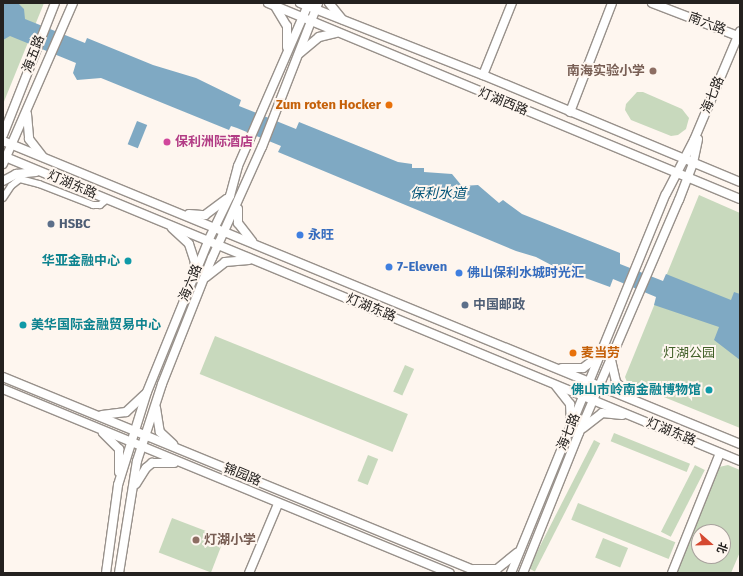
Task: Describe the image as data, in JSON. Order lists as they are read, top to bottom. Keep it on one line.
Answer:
{"streets":{"main road":["南六路","海五路","海七路","灯湖西路","灯湖东路","海六路","锦园路"]},"crossings":[["南六路","海七路"],["海七路","灯湖西路"],["海七路","灯湖东路"],["灯湖西路","海六路"],["灯湖东路","海六路"],["海六路","锦园路"]],"water":["保利水道"],"parks":["灯湖公园"],"places":["南海实验小学","Zum roten Hocker","保利洲际酒店","HSBC","永旺","华亚金融中心","7-Eleven","佛山保利水城时光汇","中国邮政","美华国际金融贸易中心","麦当劳","佛山市岭南金融博物馆","灯湖小学"],"north":"right"}
